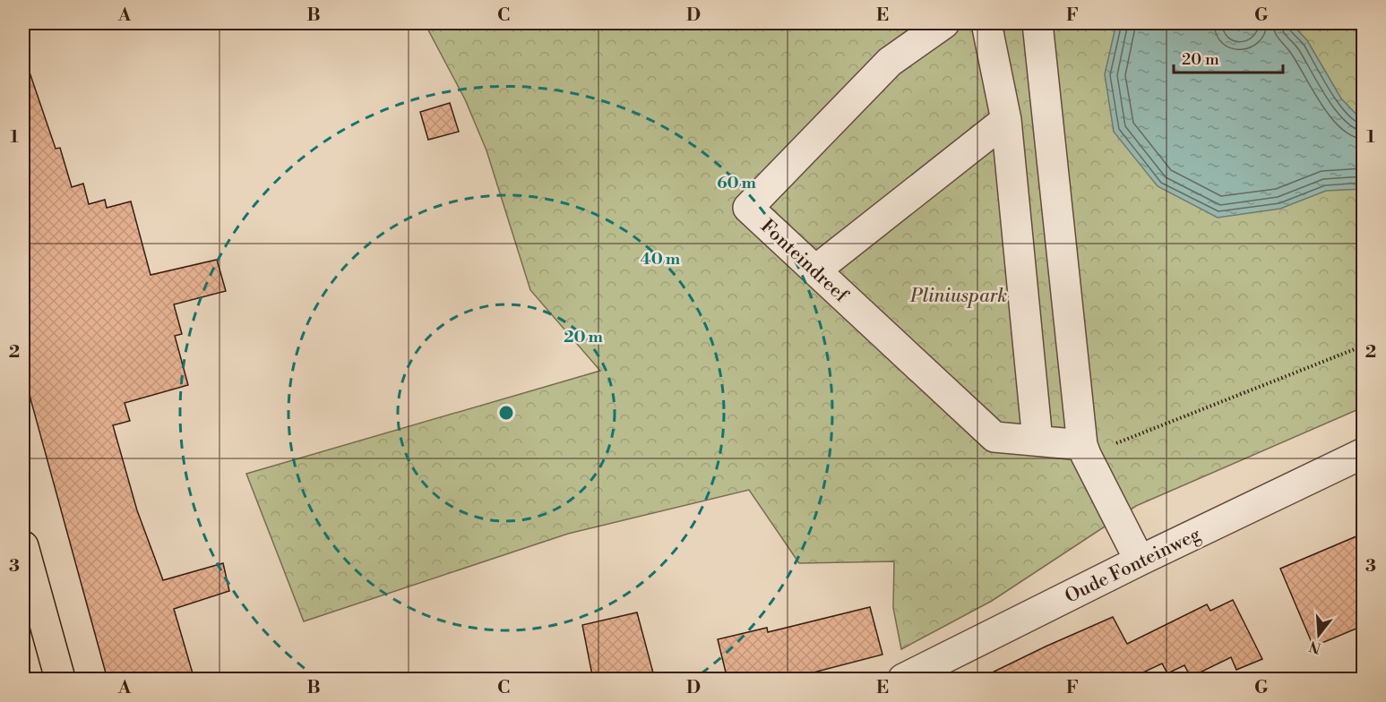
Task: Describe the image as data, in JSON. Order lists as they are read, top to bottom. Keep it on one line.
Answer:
{"streets":{"street":["Fonteindreef","Oude Fonteinweg"]},"parks":["Pliniuspark"],"scale_bar":"20 m","north":"bottom","grid":{"columns":["A","B","C","D","E","F","G"],"rows":["1","2","3"]},"rings":["60 m","40 m","20 m"]}
